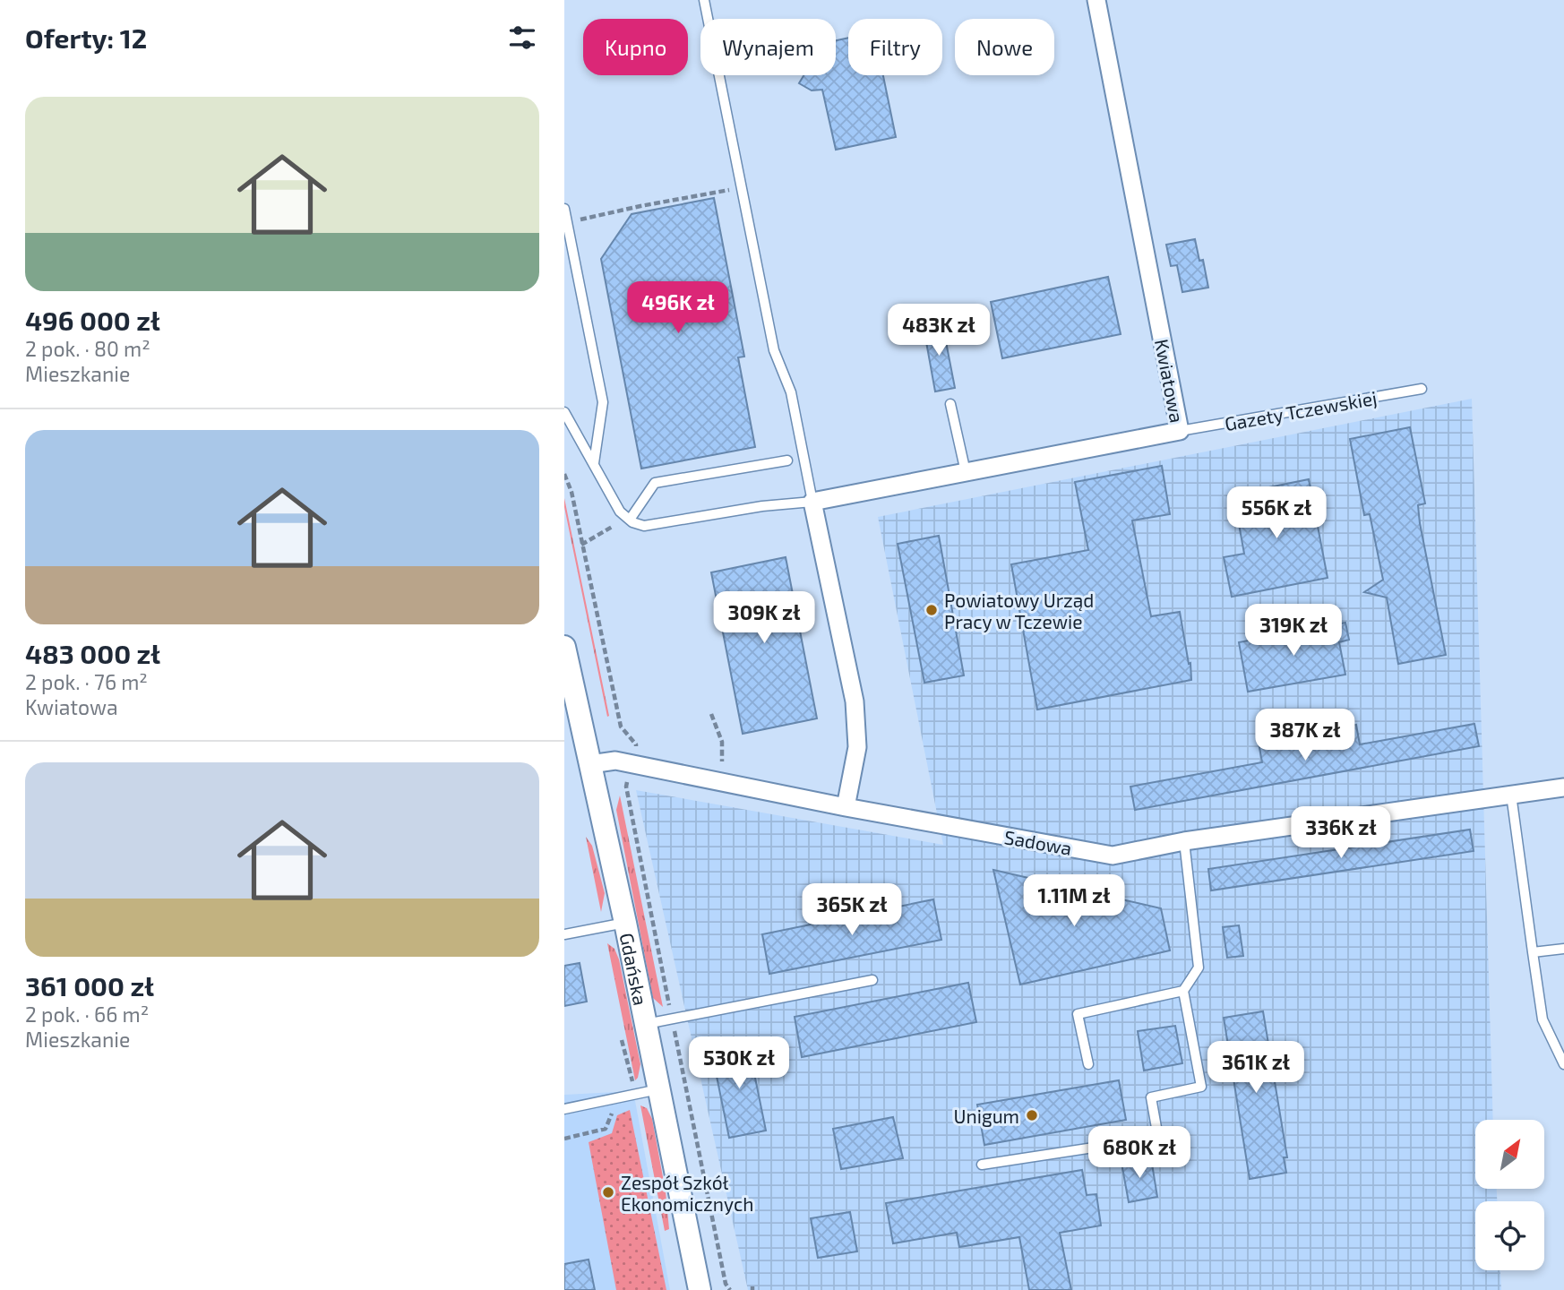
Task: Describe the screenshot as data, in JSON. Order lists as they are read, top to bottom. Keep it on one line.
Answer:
{"streets":{"street":["Kwiatowa","Sadowa","Gdańska"],"lane":["Gazety Tczewskiej"]},"crossings":[["Kwiatowa","Gazety Tczewskiej"],["Sadowa","Gdańska"]],"places":["Powiatowy Urząd Pracy w Tczewie","Unigum","Zespół Szkół Ekonomicznych"],"north":"top right","page":{"heading":"Oferty: 12","chip":["Kupno","Wynajem","Filtry","Nowe"],"list":[{"name":"496 000 zł","note":"2 pok. · 80 m² · Mieszkanie"},{"name":"483 000 zł","note":"2 pok. · 76 m² · Kwiatowa"},{"name":"361 000 zł","note":"2 pok. · 66 m² · Mieszkanie"}],"price":["496K zł","483K zł","556K zł","309K zł","319K zł","387K zł","336K zł","1.11M zł","365K zł","530K zł","361K zł","680K zł"]}}
